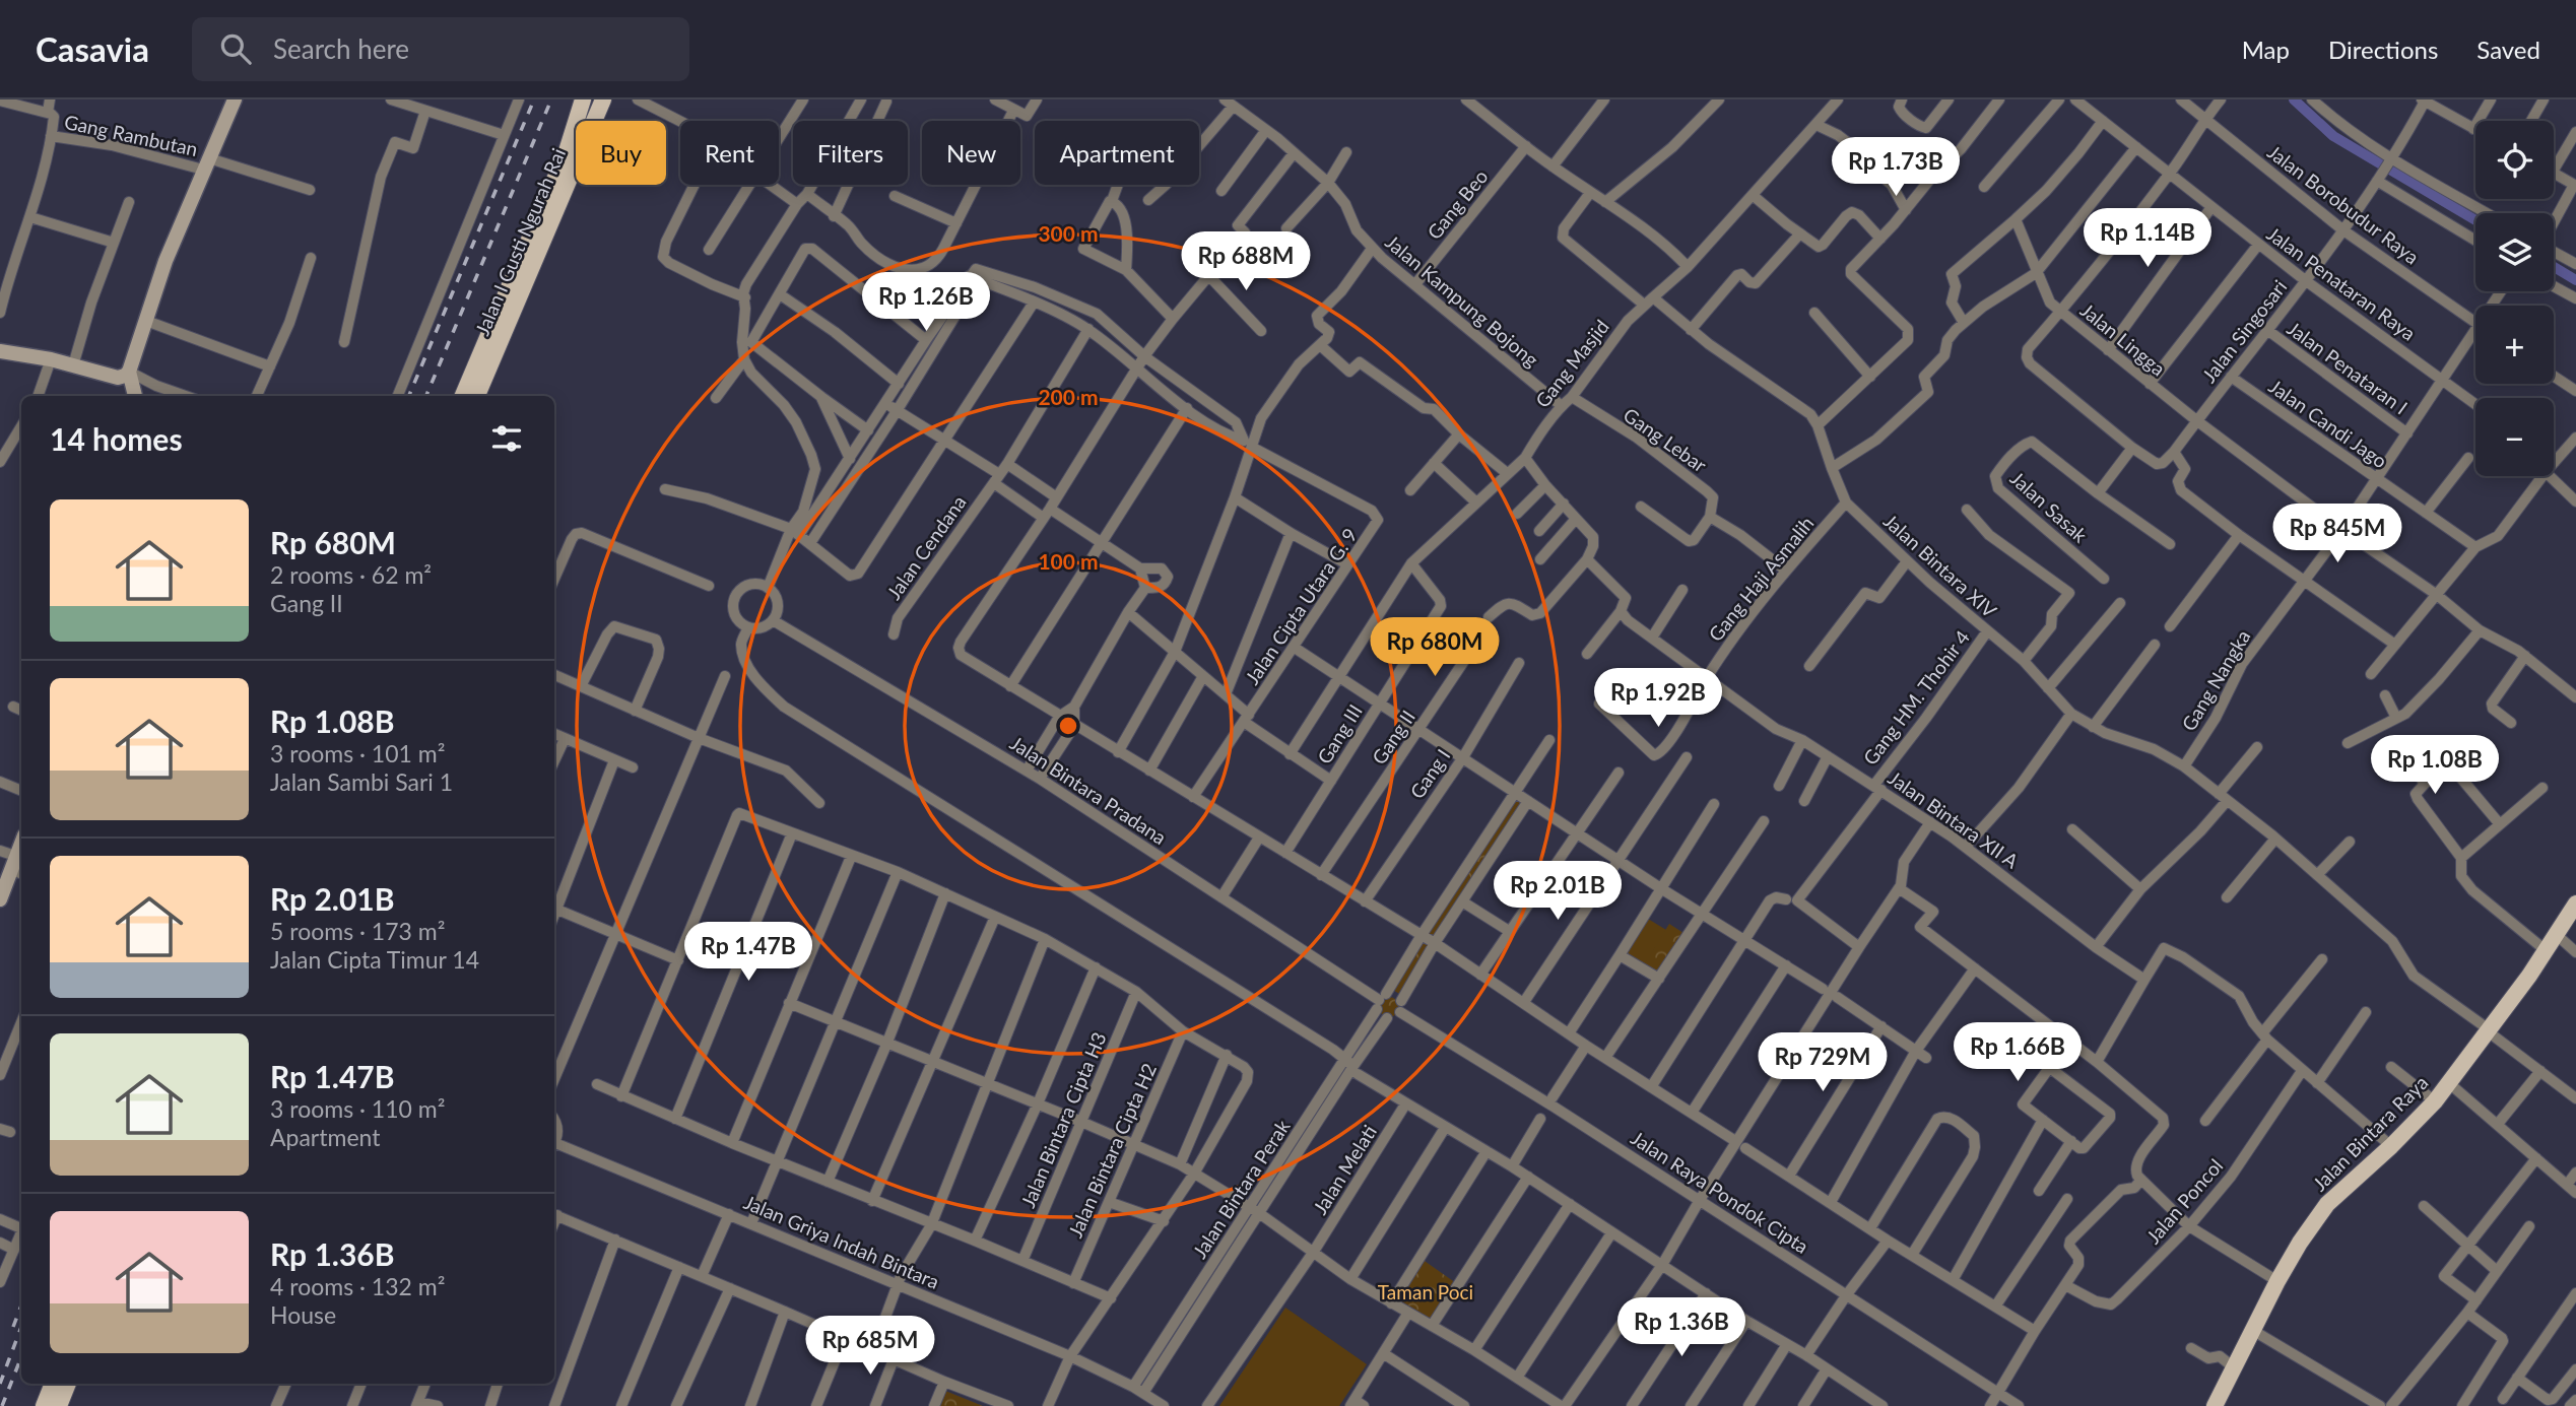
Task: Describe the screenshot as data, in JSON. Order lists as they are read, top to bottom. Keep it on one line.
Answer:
{"streets":{"main road":["Jalan I Gusti Ngurah Rai","Jalan Bintara Raya"],"street":["Gang Rambutan","Gang Beo","Jalan Borobudur Raya","Jalan Penataran Raya","Jalan Kampung Bojong","Jalan Singosari","Jalan Lingga","Gang Masjid","Jalan Penataran I","Jalan Candi Jago","Gang Lebar","Jalan Sasak","Jalan Cendana","Jalan Bintara XIV","Gang Haji Asmalih","Jalan Cipta Utara G. 9","Gang Nangka","Gang HM. Thohir 4","Gang III","Gang II","Gang I","Jalan Bintara Pradana","Jalan Bintara XII A","Jalan Bintara Cipta H3","Jalan Bintara Cipta H2","Jalan Melati","Jalan Bintara Perak","Jalan Raya Pondok Cipta","Jalan Poncol","Jalan Griya Indah Bintara"]},"crossings":[["Gang Beo","Jalan Kampung Bojong"],["Jalan Borobudur Raya","Jalan Singosari"],["Jalan Penataran Raya","Jalan Singosari"],["Jalan Penataran Raya","Gang Nangka"],["Jalan Kampung Bojong","Gang Masjid"],["Jalan Singosari","Jalan Lingga"],["Jalan Singosari","Jalan Penataran I"],["Jalan Singosari","Jalan Candi Jago"],["Jalan Lingga","Gang Nangka"],["Gang Masjid","Gang Lebar"],["Gang Masjid","Jalan Bintara XIV"],["Gang Masjid","Gang III"],["Jalan Penataran I","Gang Nangka"],["Jalan Candi Jago","Gang Nangka"],["Jalan Bintara XIV","Gang Haji Asmalih"],["Jalan Bintara XIV","Gang Nangka"],["Jalan Bintara XIV","Gang HM. Thohir 4"],["Jalan Bintara XIV","Jalan Bintara Raya"],["Gang Haji Asmalih","Jalan Bintara XII A"],["Gang HM. Thohir 4","Jalan Bintara XII A"],["Jalan Bintara Pradana","Jalan Bintara Perak"],["Jalan Bintara Pradana","Jalan Raya Pondok Cipta"],["Jalan Bintara Perak","Jalan Raya Pondok Cipta"],["Jalan Bintara Perak","Jalan Griya Indah Bintara"]],"parks":["Taman Poci"],"page":{"header":"Casavia","search":"Search here","nav":["Map","Directions","Saved"],"map_buttons":["+","−"],"chip":["Buy","Rent","Filters","New","Apartment"],"price":["Rp 1.73B","Rp 1.14B","Rp 688M","Rp 1.26B","Rp 845M","Rp 680M","Rp 1.92B","Rp 1.08B","Rp 2.01B","Rp 1.47B","Rp 1.66B","Rp 729M","Rp 1.36B","Rp 685M"],"heading":"14 homes","list":[{"name":"Rp 680M","note":"2 rooms · 62 m² · Gang II"},{"name":"Rp 1.08B","note":"3 rooms · 101 m² · Jalan Sambi Sari 1"},{"name":"Rp 2.01B","note":"5 rooms · 173 m² · Jalan Cipta Timur 14"},{"name":"Rp 1.47B","note":"3 rooms · 110 m² · Apartment"},{"name":"Rp 1.36B","note":"4 rooms · 132 m² · House"}]},"rings":["300 m","200 m","100 m"]}
